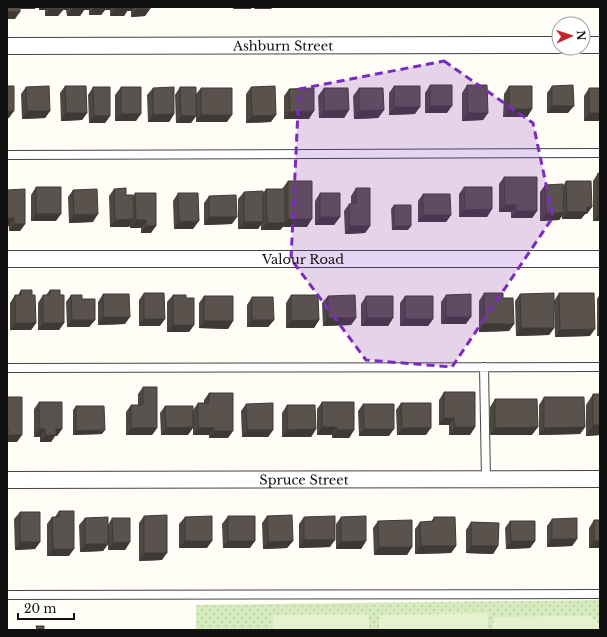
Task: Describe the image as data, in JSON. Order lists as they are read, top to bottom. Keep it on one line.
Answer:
{"streets":{"street":["Ashburn Street","Valour Road","Spruce Street"]},"scale_bar":"20 m","north":"right"}
